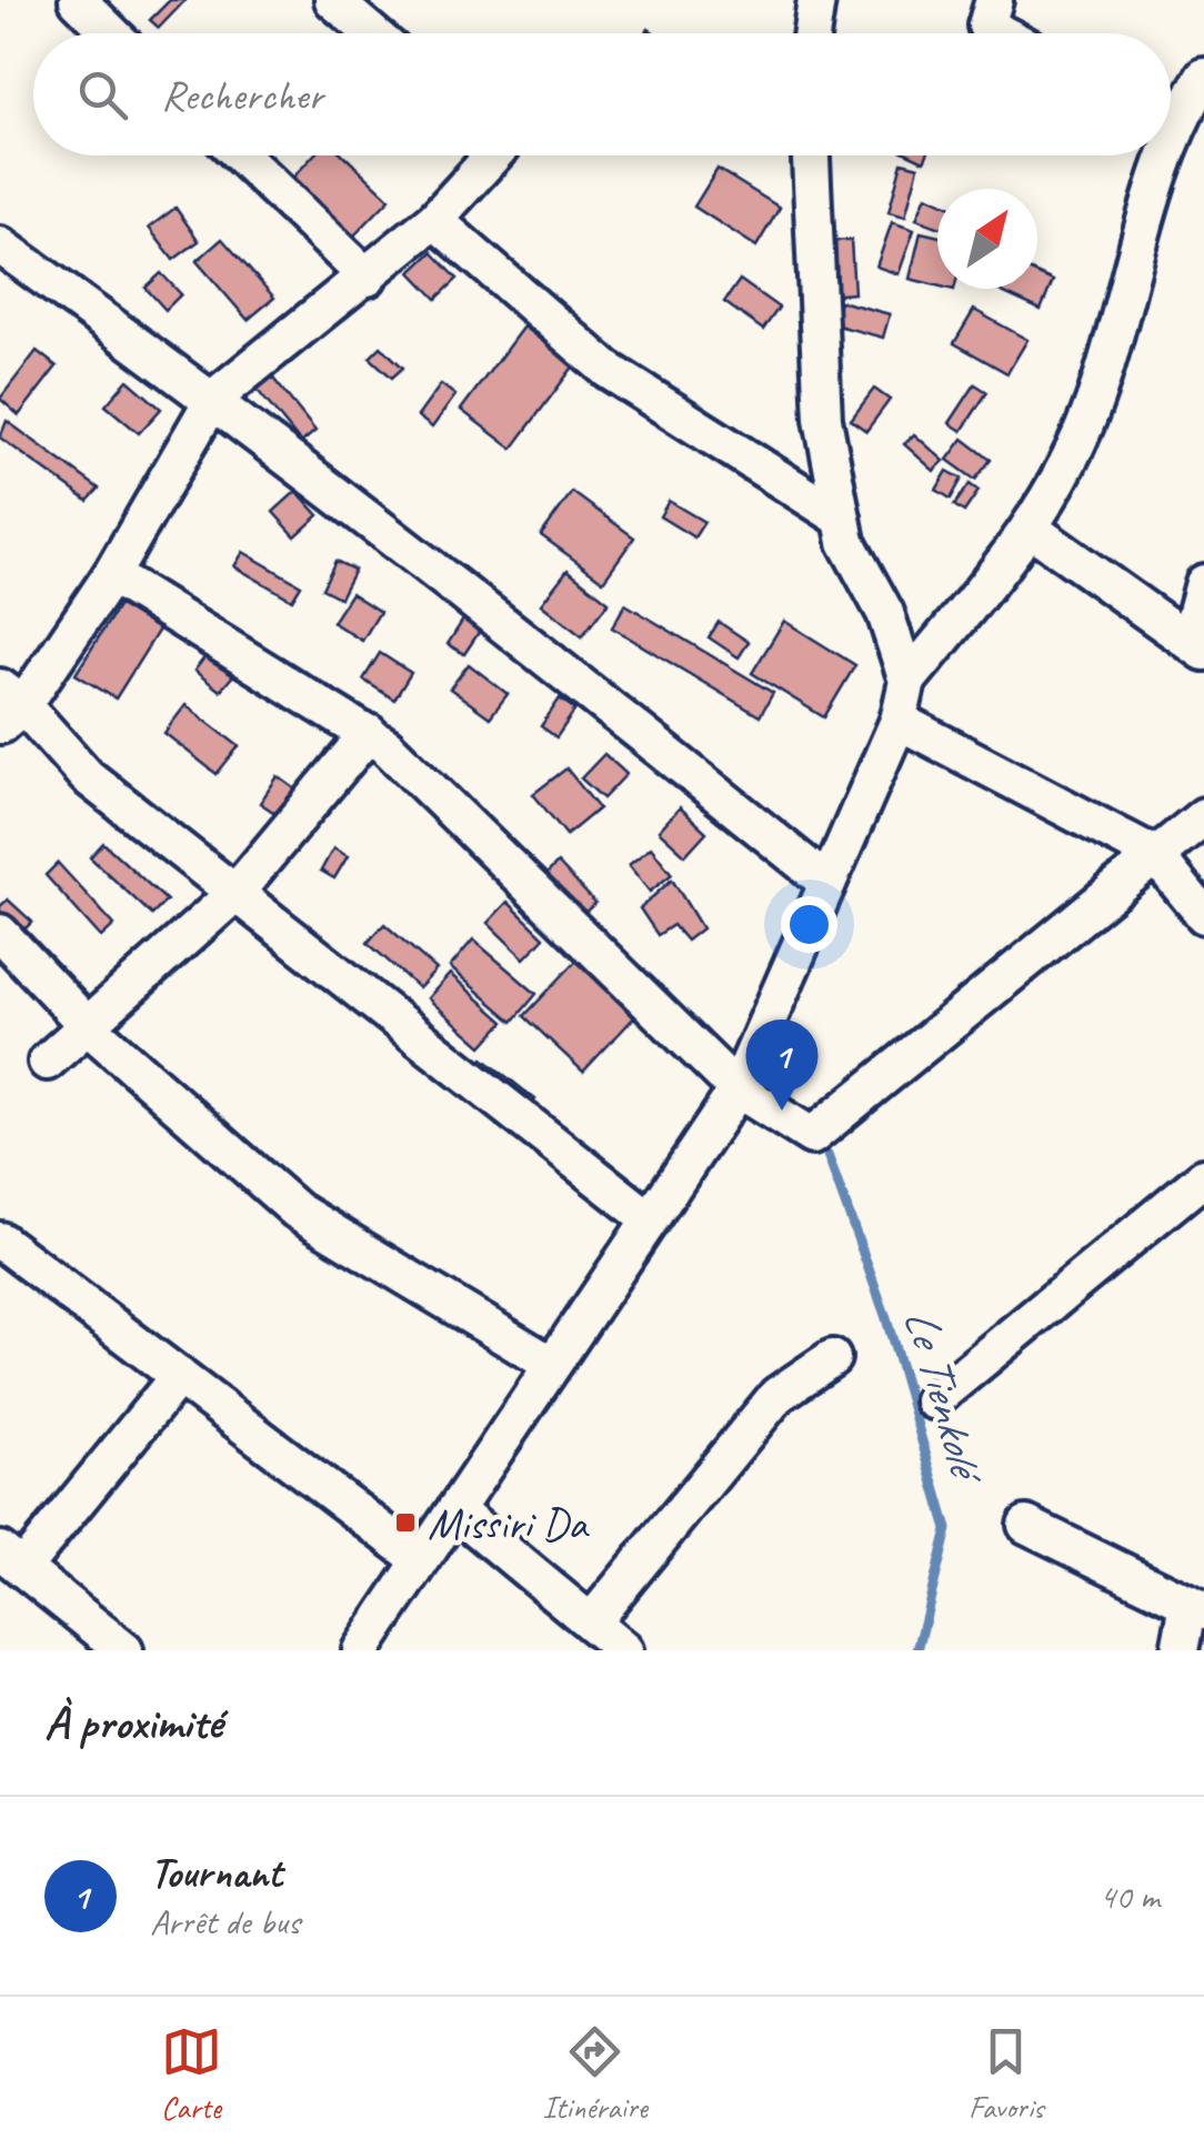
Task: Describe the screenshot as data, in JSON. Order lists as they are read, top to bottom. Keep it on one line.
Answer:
{"water":["Le Tienkolé"],"places":{"transit":["Missiri Da"]},"north":"top right","page":{"search":"Rechercher","pins":"1","heading":"À proximité","list":[{"mark":"1","name":"Tournant","note":"Arrêt de bus","value":"40 m"}],"nav":["Carte","Itinéraire","Favoris"]}}
